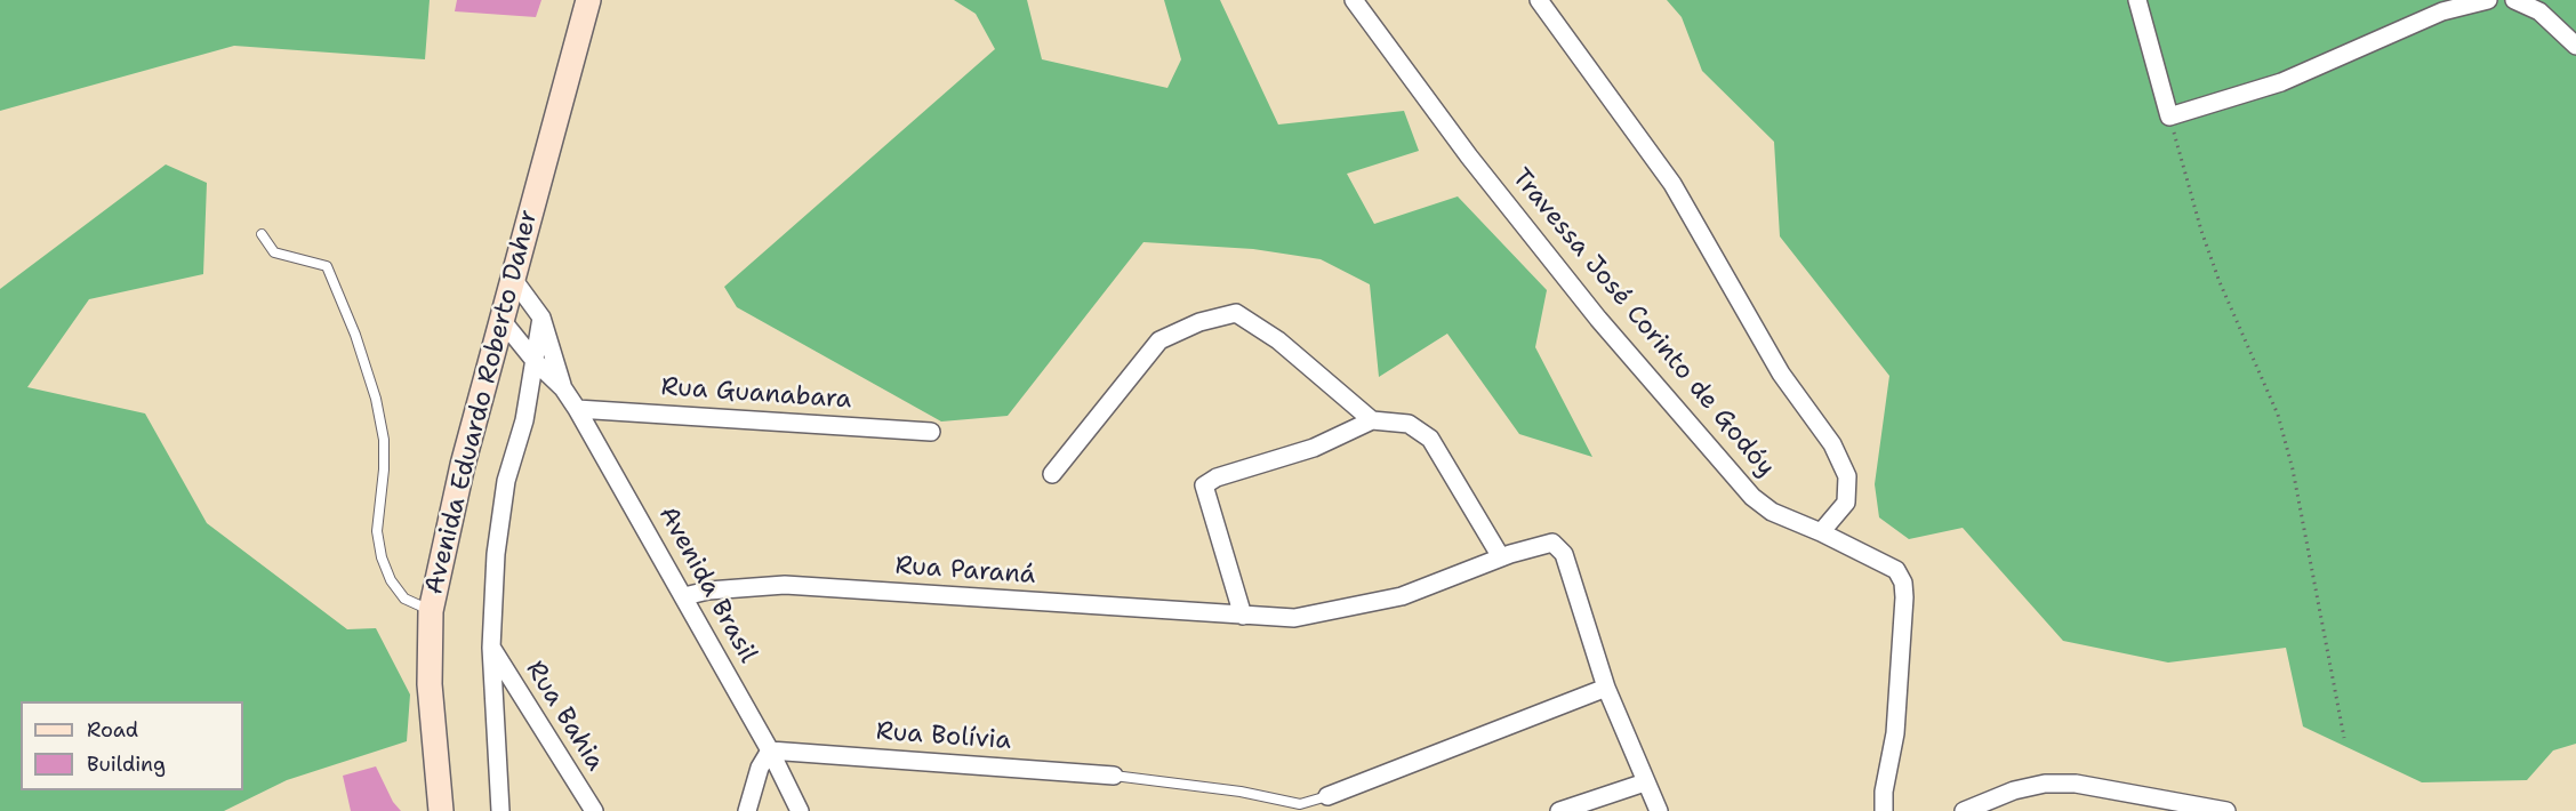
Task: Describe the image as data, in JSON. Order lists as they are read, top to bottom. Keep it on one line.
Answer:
{"streets":{"main road":["Avenida Eduardo Roberto Daher"],"street":["Travessa José Corinto de Godóy","Rua Guanabara","Rua Paraná","Avenida Brasil","Rua Bahia","Rua Bolívia"]},"crossings":[["Rua Guanabara","Avenida Brasil"],["Avenida Eduardo Roberto Daher","Avenida Brasil"],["Rua Paraná","Avenida Brasil"],["Avenida Brasil","Rua Bolívia"]],"legend":["Road","Building"]}
